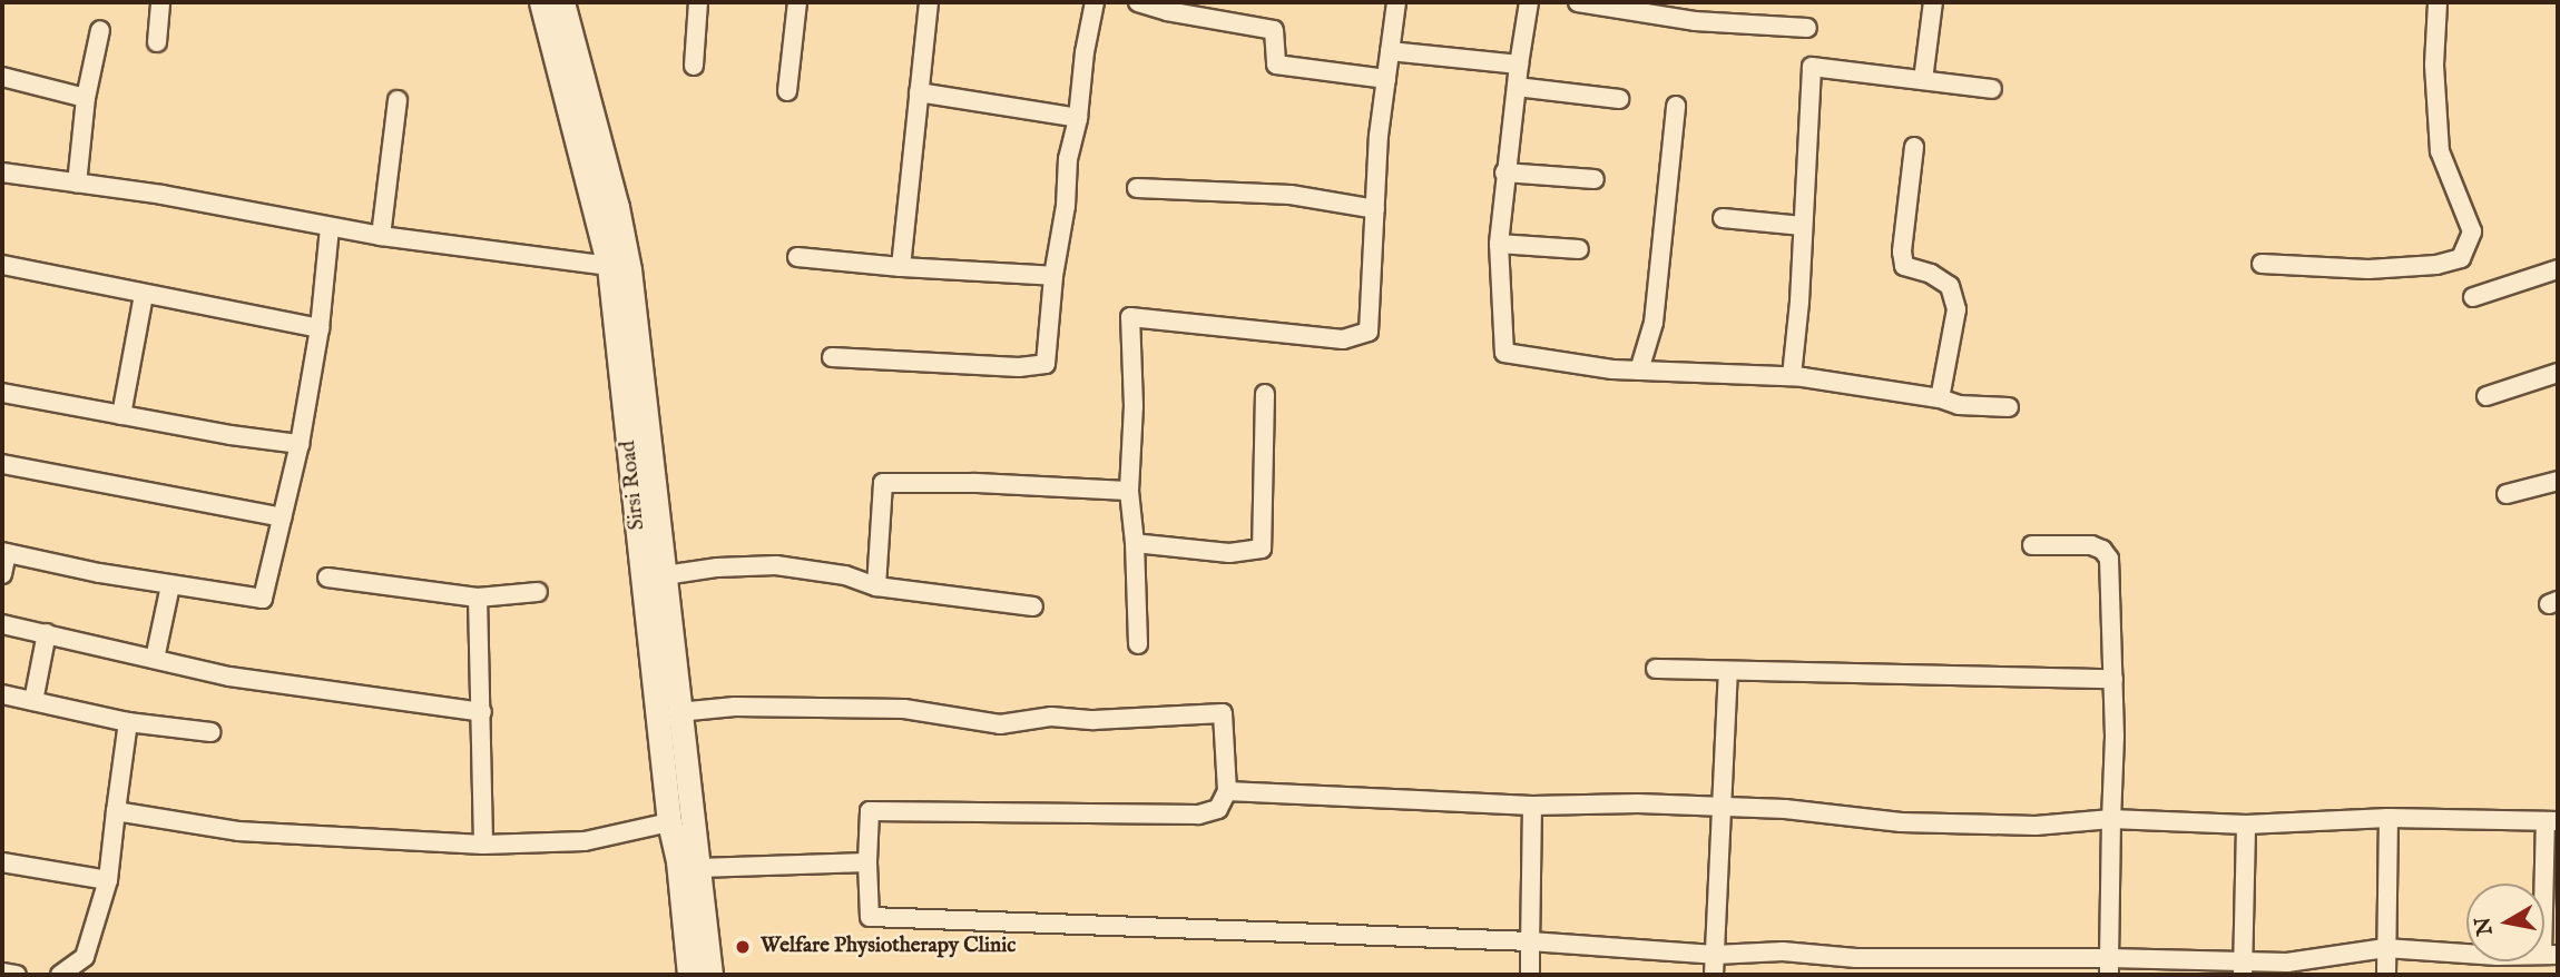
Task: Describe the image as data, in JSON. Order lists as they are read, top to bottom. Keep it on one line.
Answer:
{"streets":{"main road":["Sirsi Road"]},"places":["Welfare Physiotherapy Clinic"],"north":"left"}
